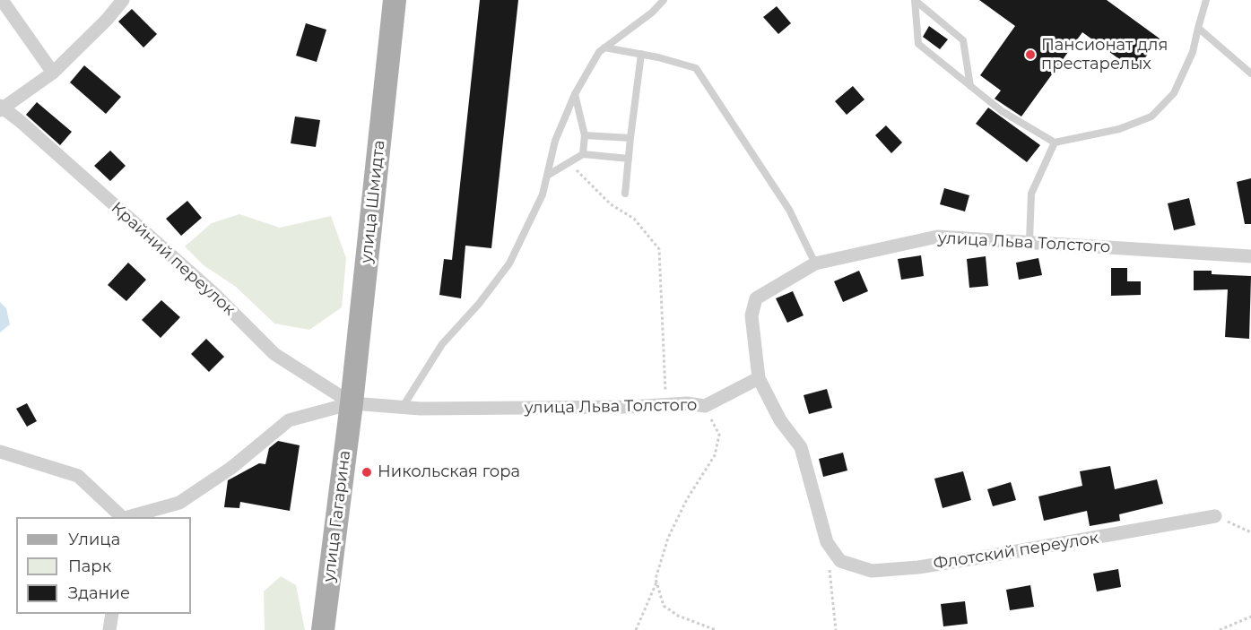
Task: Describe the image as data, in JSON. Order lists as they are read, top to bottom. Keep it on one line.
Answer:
{"streets":{"main road":["улица Шмидта","улица Гагарина"],"street":["улица Льва Толстого","Крайний переулок","Флотский переулок"]},"crossings":[["улица Шмидта","улица Льва Толстого"],["улица Шмидта","Крайний переулок"],["улица Шмидта","улица Гагарина"],["улица Льва Толстого","Крайний переулок"],["улица Льва Толстого","улица Гагарина"],["Крайний переулок","улица Гагарина"]],"places":["Пансионат для престарелых","Никольская гора"],"legend":["Улица","Парк","Здание"]}
